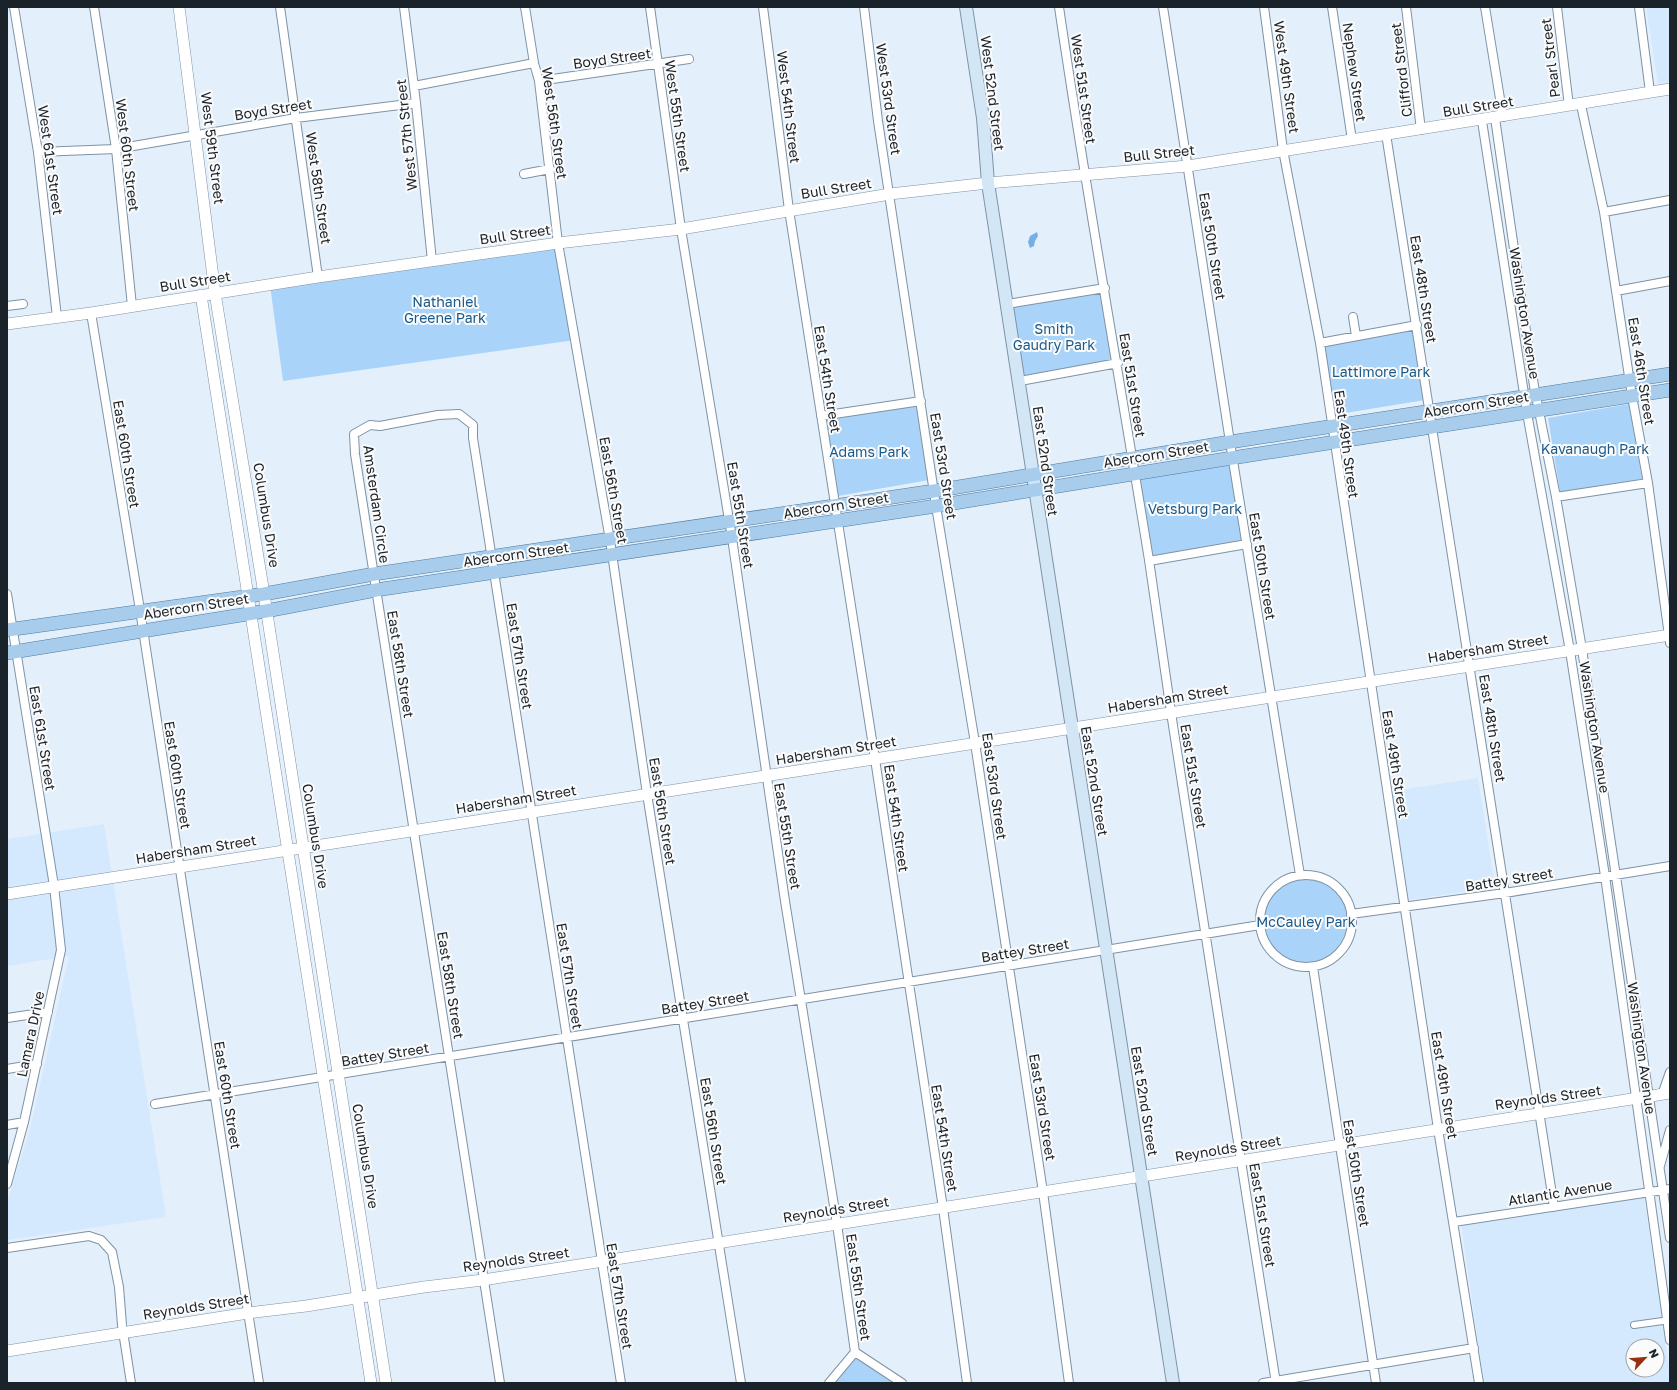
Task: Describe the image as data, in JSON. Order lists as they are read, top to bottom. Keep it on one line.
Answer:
{"streets":{"main road":["West 52nd Street","Abercorn Street","East 52nd Street"],"street":["Boyd Street","Pearl Street","Clifford Street","Nephew Street","West 49th Street","West 51st Street","West 53rd Street","Bull Street","West 54th Street","West 55th Street","West 56th Street","West 57th Street","West 59th Street","West 60th Street","West 61st Street","West 58th Street","East 50th Street","East 48th Street","Washington Avenue","East 46th Street","East 54th Street","East 51st Street","East 49th Street","East 60th Street","East 53rd Street","East 56th Street","Amsterdam Circle","Columbus Drive","East 55th Street","Habersham Street","East 57th Street","East 58th Street","East 61st Street","Battey Street","Lamara Drive","Reynolds Street","Atlantic Avenue"]},"crossings":[["Boyd Street","West 55th Street"],["Boyd Street","West 56th Street"],["Boyd Street","West 57th Street"],["Boyd Street","West 59th Street"],["Boyd Street","West 60th Street"],["Boyd Street","West 61st Street"],["Boyd Street","West 58th Street"],["Pearl Street","Bull Street"],["Clifford Street","Bull Street"],["Nephew Street","Bull Street"],["West 49th Street","Bull Street"],["West 49th Street","East 49th Street"],["West 51st Street","Bull Street"],["West 51st Street","East 51st Street"],["West 52nd Street","Bull Street"],["West 52nd Street","East 52nd Street"],["West 53rd Street","Bull Street"],["West 53rd Street","East 53rd Street"],["Bull Street","West 54th Street"],["Bull Street","West 55th Street"],["Bull Street","West 56th Street"],["Bull Street","West 57th Street"],["Bull Street","West 59th Street"],["Bull Street","West 60th Street"],["Bull Street","West 61st Street"],["Bull Street","West 58th Street"],["Bull Street","East 50th Street"],["Bull Street","East 48th Street"],["Bull Street","Washington Avenue"],["Bull Street","East 46th Street"],["Bull Street","East 54th Street"],["Bull Street","East 51st Street"],["Bull Street","East 49th Street"],["Bull Street","East 60th Street"],["Bull Street","East 52nd Street"],["Bull Street","East 53rd Street"],["Bull Street","East 56th Street"],["Bull Street","Columbus Drive"],["Bull Street","East 55th Street"],["West 54th Street","East 54th Street"],["West 55th Street","East 55th Street"],["West 56th Street","East 56th Street"],["West 59th Street","Columbus Drive"],["East 50th Street","Abercorn Street"],["East 50th Street","Habersham Street"],["East 50th Street","Battey Street"],["East 50th Street","Reynolds Street"],["East 48th Street","Abercorn Street"],["East 48th Street","Habersham Street"],["East 48th Street","Battey Street"],["East 48th Street","Reynolds Street"],["East 48th Street","Atlantic Avenue"],["Washington Avenue","Abercorn Street"],["Washington Avenue","Habersham Street"],["Washington Avenue","Battey Street"],["Washington Avenue","Reynolds Street"],["Washington Avenue","Atlantic Avenue"],["East 46th Street","Abercorn Street"],["East 46th Street","Habersham Street"],["East 54th Street","Abercorn Street"],["East 54th Street","Habersham Street"],["East 54th Street","Battey Street"],["East 54th Street","Reynolds Street"],["East 51st Street","Abercorn Street"],["East 51st Street","Habersham Street"],["East 51st Street","Battey Street"],["East 51st Street","Reynolds Street"],["Abercorn Street","East 49th Street"],["Abercorn Street","East 60th Street"],["Abercorn Street","East 52nd Street"],["Abercorn Street","East 53rd Street"],["Abercorn Street","East 56th Street"],["Abercorn Street","Amsterdam Circle"],["Abercorn Street","Columbus Drive"],["Abercorn Street","East 55th Street"],["Abercorn Street","East 57th Street"],["Abercorn Street","East 58th Street"],["Abercorn Street","East 61st Street"],["East 49th Street","Habersham Street"],["East 49th Street","Battey Street"],["East 49th Street","Reynolds Street"],["East 49th Street","Atlantic Avenue"],["East 60th Street","Habersham Street"],["East 60th Street","Battey Street"],["East 60th Street","Reynolds Street"],["East 52nd Street","Habersham Street"],["East 52nd Street","Battey Street"],["East 52nd Street","Reynolds Street"],["East 53rd Street","Habersham Street"],["East 53rd Street","Battey Street"],["East 53rd Street","Reynolds Street"],["East 56th Street","Habersham Street"],["East 56th Street","Battey Street"],["East 56th Street","Reynolds Street"],["Amsterdam Circle","East 57th Street"],["Amsterdam Circle","East 58th Street"],["Columbus Drive","Habersham Street"],["Columbus Drive","Battey Street"],["Columbus Drive","Reynolds Street"],["East 55th Street","Habersham Street"],["East 55th Street","Battey Street"],["East 55th Street","Reynolds Street"],["Habersham Street","East 57th Street"],["Habersham Street","East 58th Street"],["Habersham Street","East 61st Street"],["Habersham Street","Lamara Drive"],["East 57th Street","Battey Street"],["East 57th Street","Reynolds Street"],["East 58th Street","Battey Street"],["East 58th Street","Reynolds Street"],["East 61st Street","Lamara Drive"]],"parks":["Nathaniel Greene Park","Smith Gaudry Park","Lattimore Park","Kavanaugh Park","Adams Park","Vetsburg Park","McCauley Park"],"north":"top right"}
